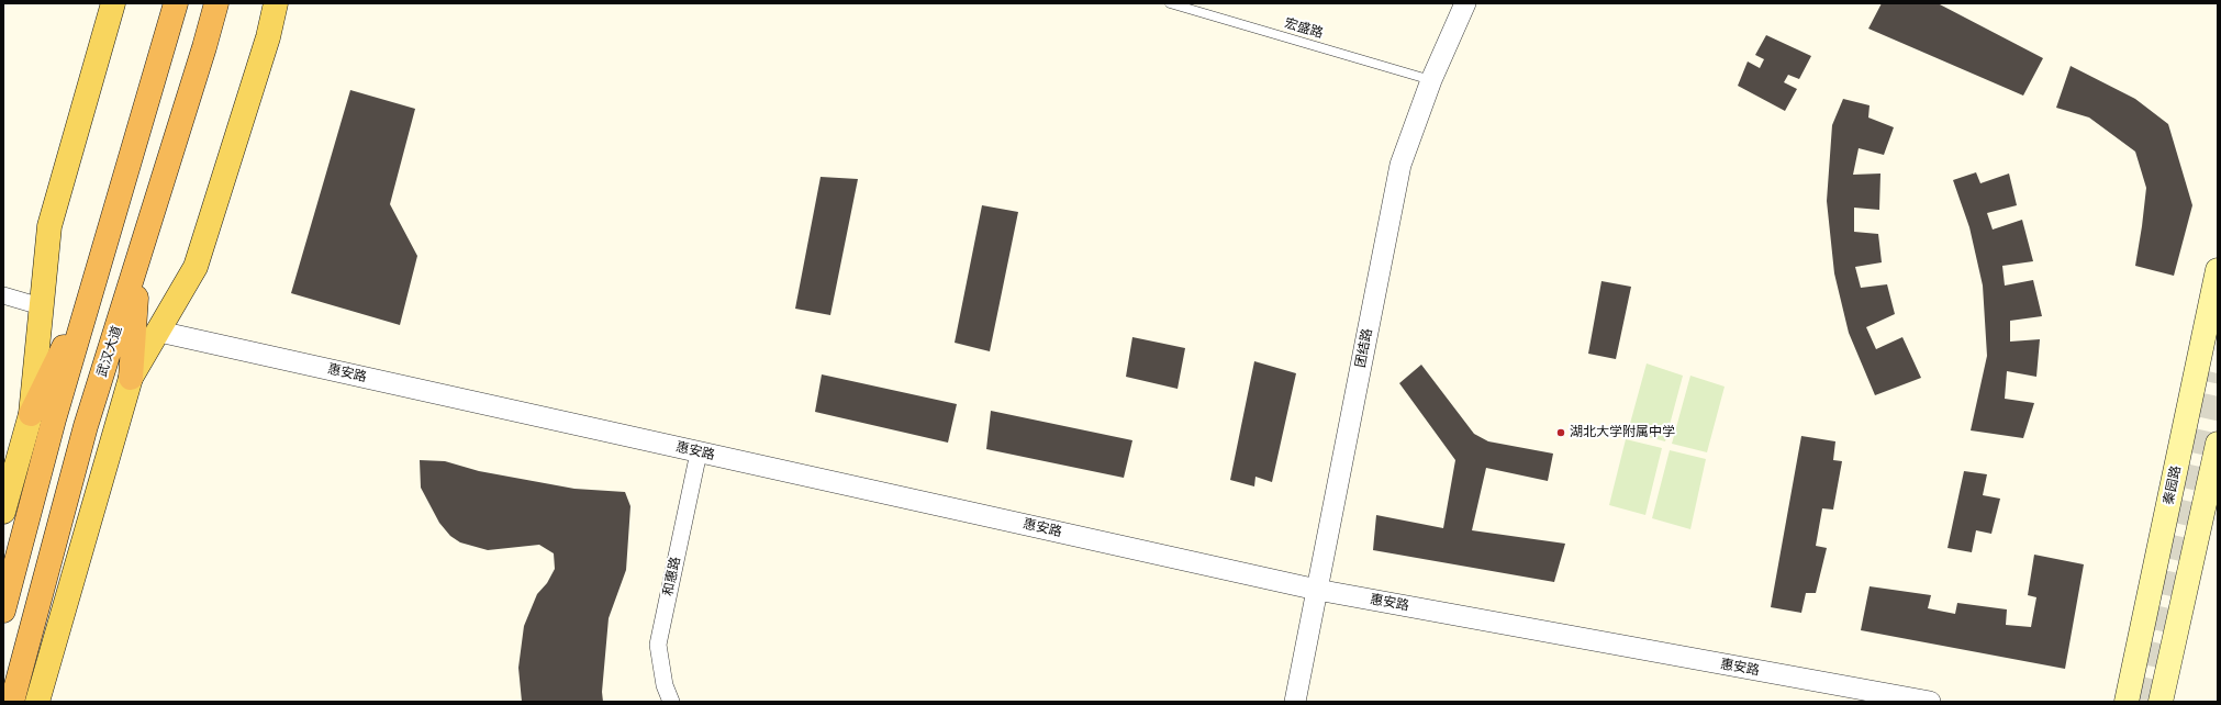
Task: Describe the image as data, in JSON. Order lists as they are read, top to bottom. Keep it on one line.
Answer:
{"streets":{"highway":["武汉大道"],"main road":["秦园路"],"street":["团结路","惠安路","和惠路"],"lane":["宏盛路"]},"crossings":[["宏盛路","团结路"],["团结路","惠安路"],["惠安路","和惠路"]],"places":["湖北大学附属中学"]}
